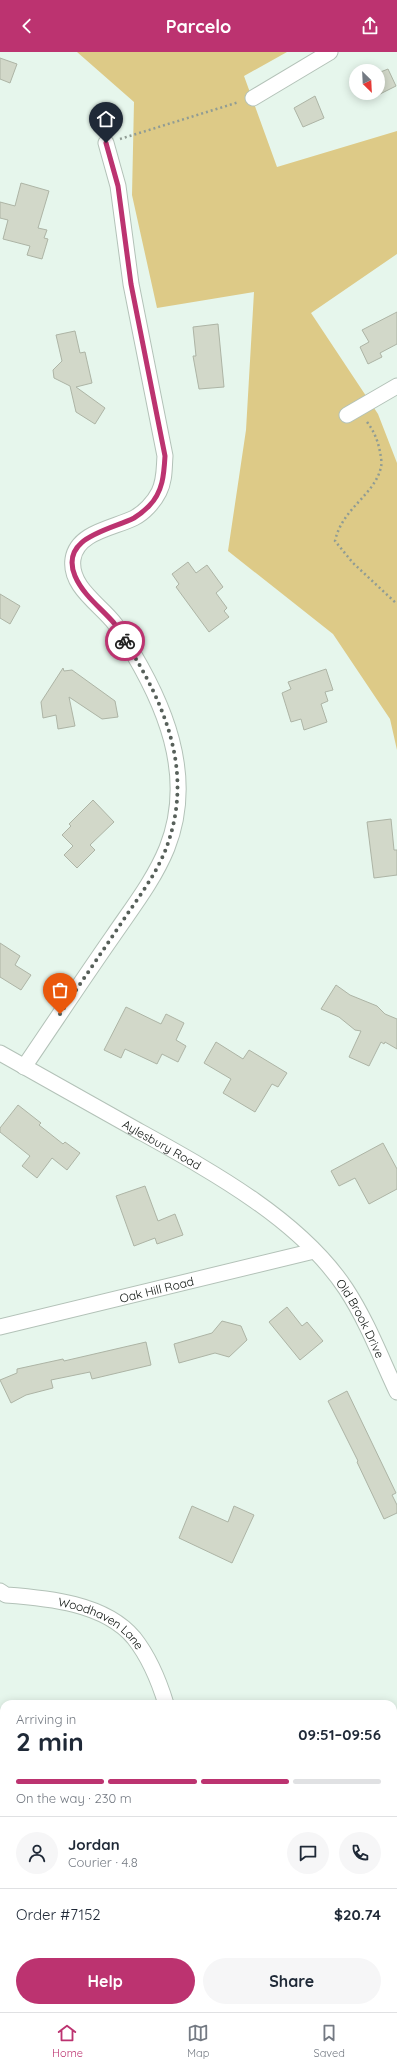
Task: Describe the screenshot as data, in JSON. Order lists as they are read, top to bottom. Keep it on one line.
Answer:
{"streets":{"street":["Aylesbury Road","Oak Hill Road","Old Brook Drive","Woodhaven Lane"]},"crossings":[["Aylesbury Road","Oak Hill Road"],["Aylesbury Road","Old Brook Drive"],["Oak Hill Road","Old Brook Drive"]],"north":"bottom right","page":{"header":"Parcelo","heading":["2 min","Arriving in","09:51–09:56"],"panel":["Jordan","Courier · 4.8","Order #7152","$20.74"],"bar":"On the way · 230 m","buttons":["Help","Share"],"tabs":["Home","Map","Saved"]}}
